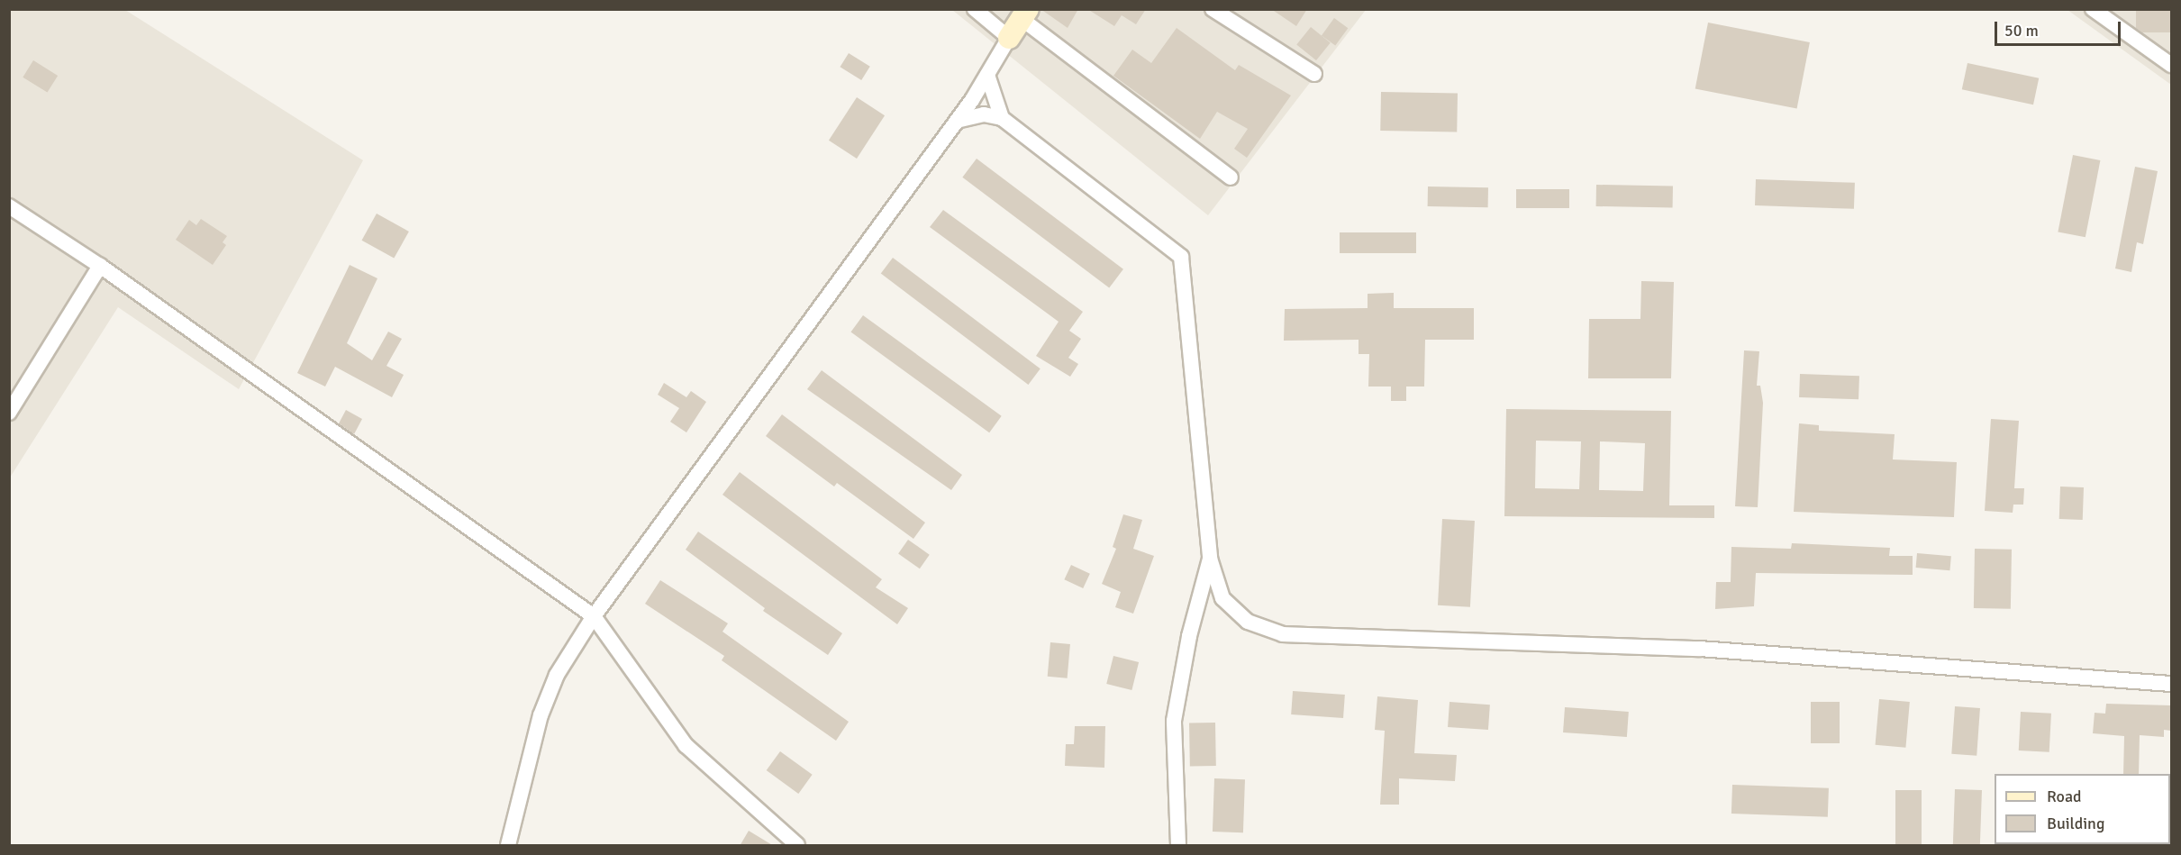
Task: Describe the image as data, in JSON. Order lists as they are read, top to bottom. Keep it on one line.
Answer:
{"legend":["Road","Building"],"scale_bar":"50 m"}
